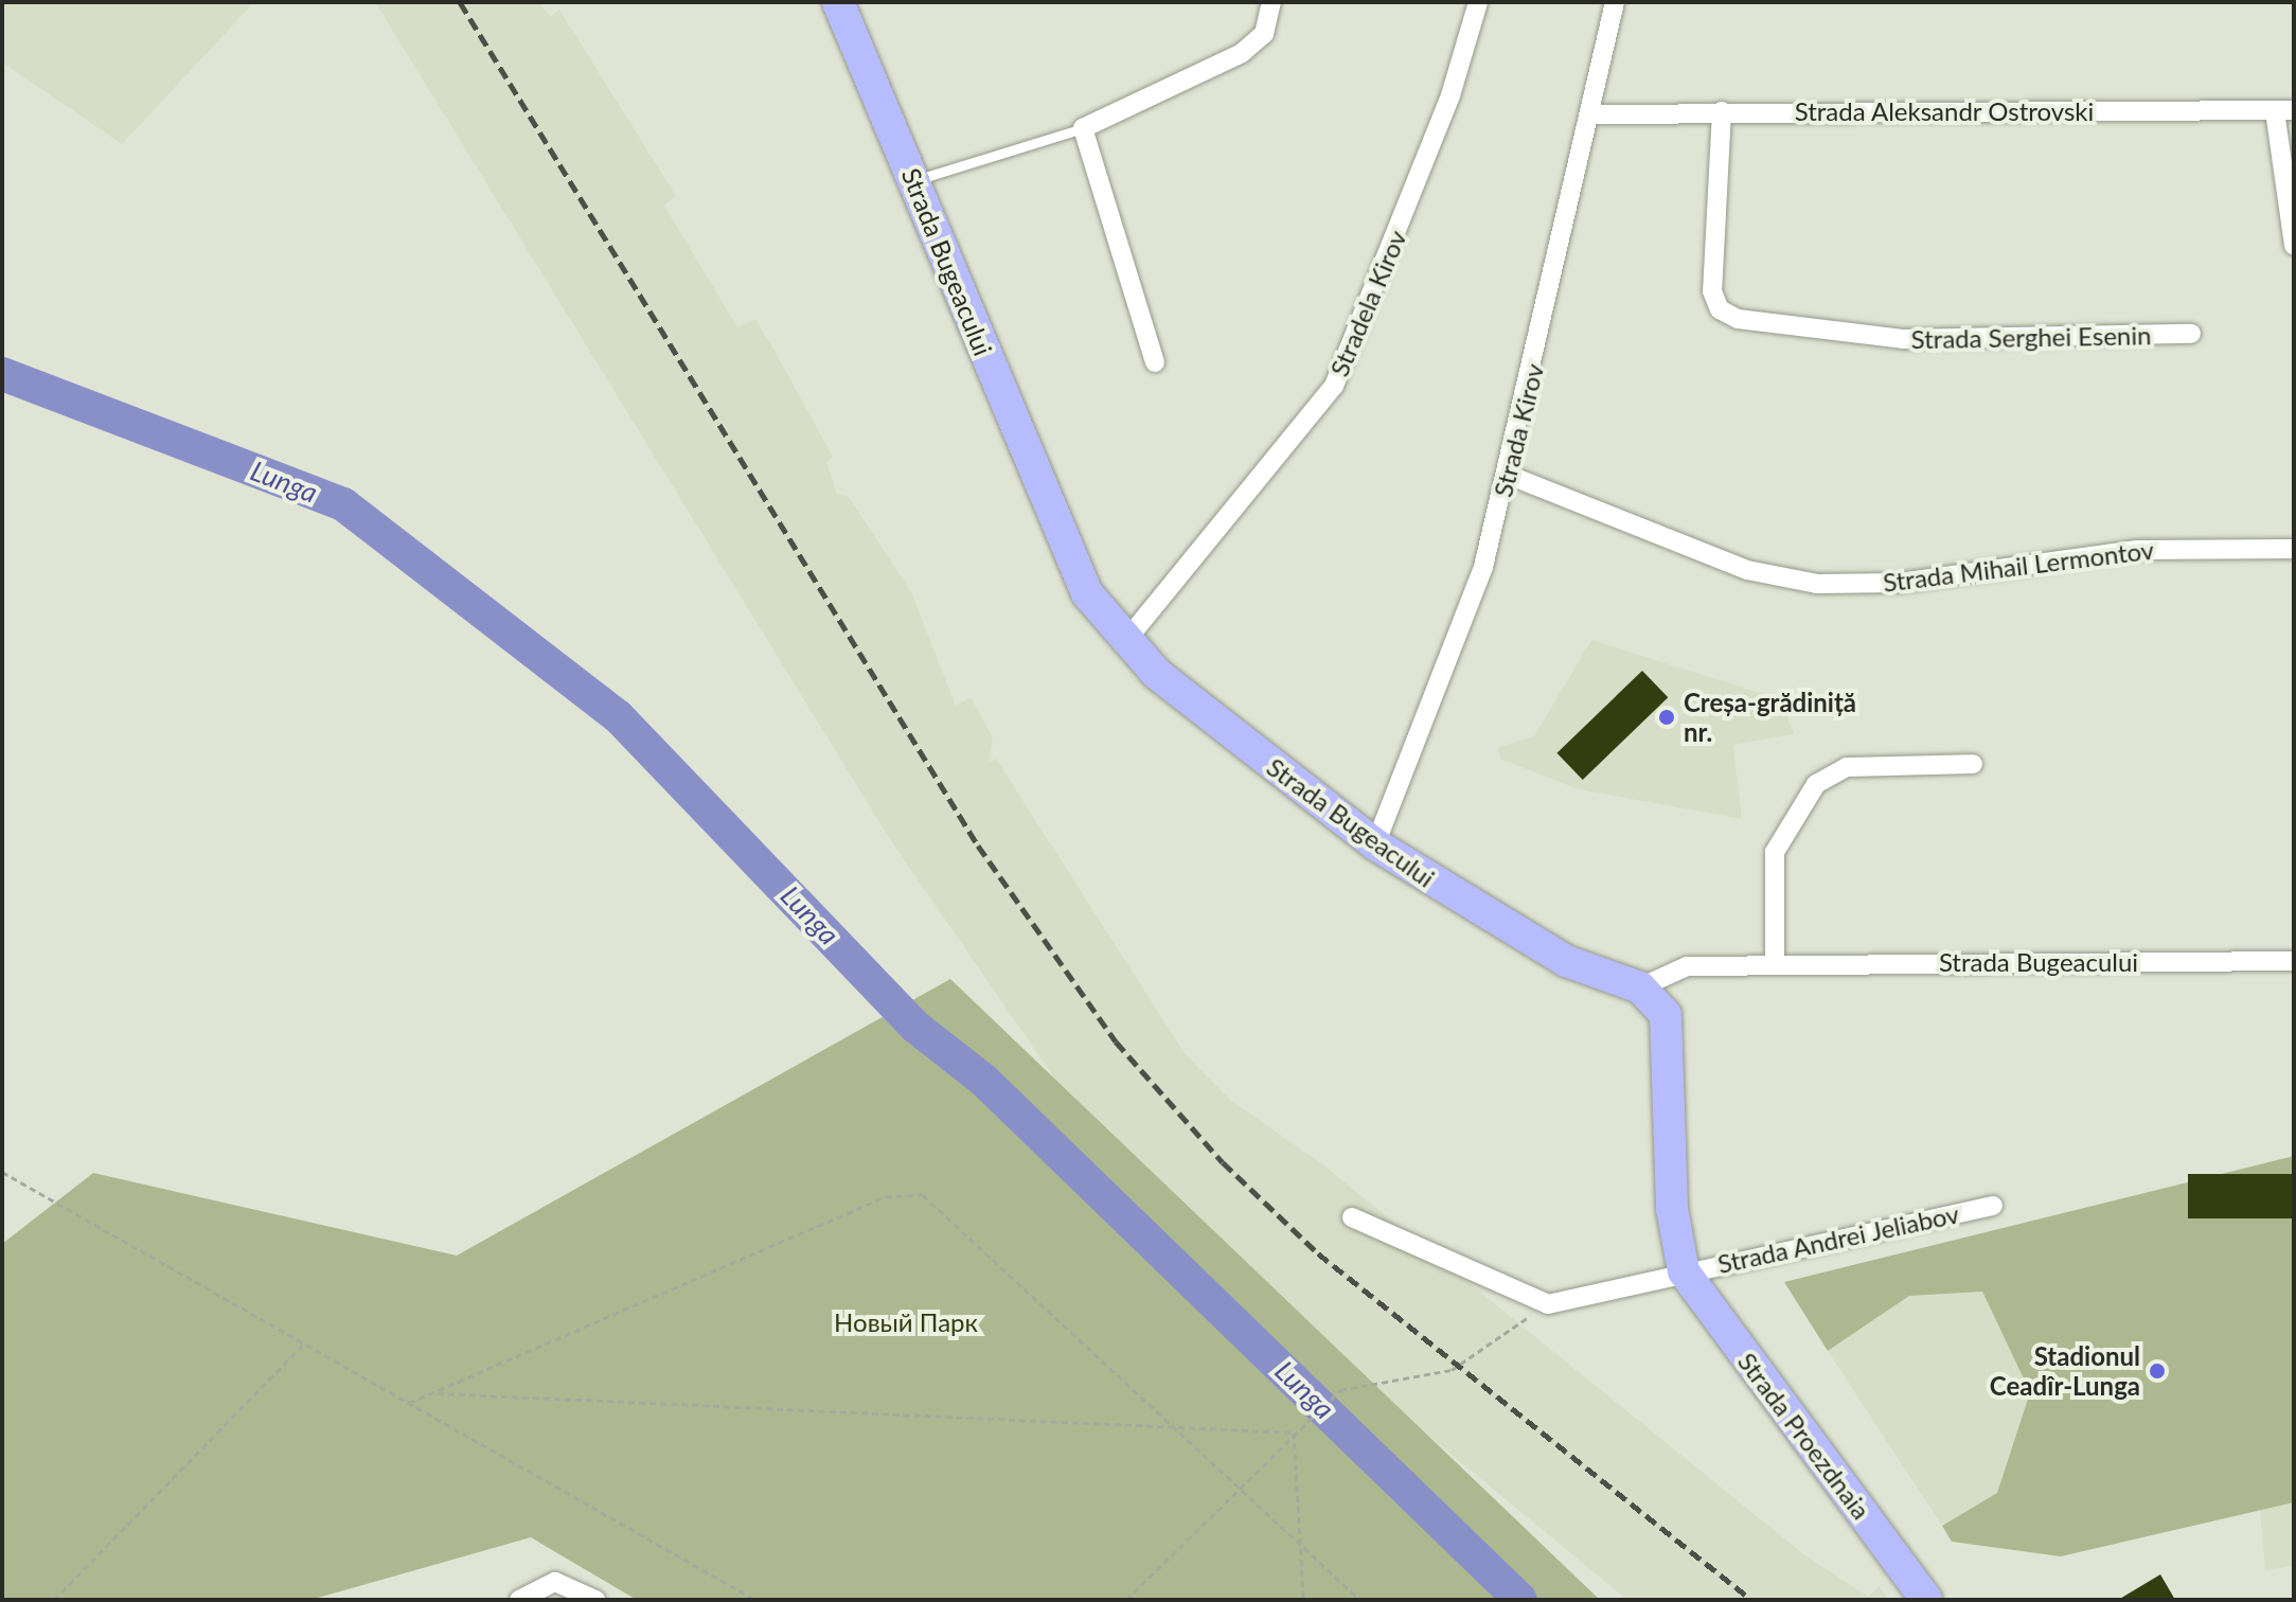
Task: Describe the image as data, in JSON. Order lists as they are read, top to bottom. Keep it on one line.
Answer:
{"streets":{"main road":["Strada Bugeacului","Strada Proezdnaia"],"street":["Strada Aleksandr Ostrovski","Stradela Kirov","Strada Serghei Esenin","Strada Kirov","Strada Mihail Lermontov","Strada Andrei Jeliabov"]},"crossings":[["Strada Aleksandr Ostrovski","Strada Serghei Esenin"],["Strada Aleksandr Ostrovski","Strada Kirov"],["Strada Bugeacului","Stradela Kirov"],["Strada Bugeacului","Strada Kirov"],["Strada Bugeacului","Strada Proezdnaia"],["Strada Kirov","Strada Mihail Lermontov"],["Strada Andrei Jeliabov","Strada Proezdnaia"]],"water":["Lunga"],"parks":["Новый Парк"],"places":["Creșa-grădiniță nr.","Stadionul Ceadîr-Lunga"]}
